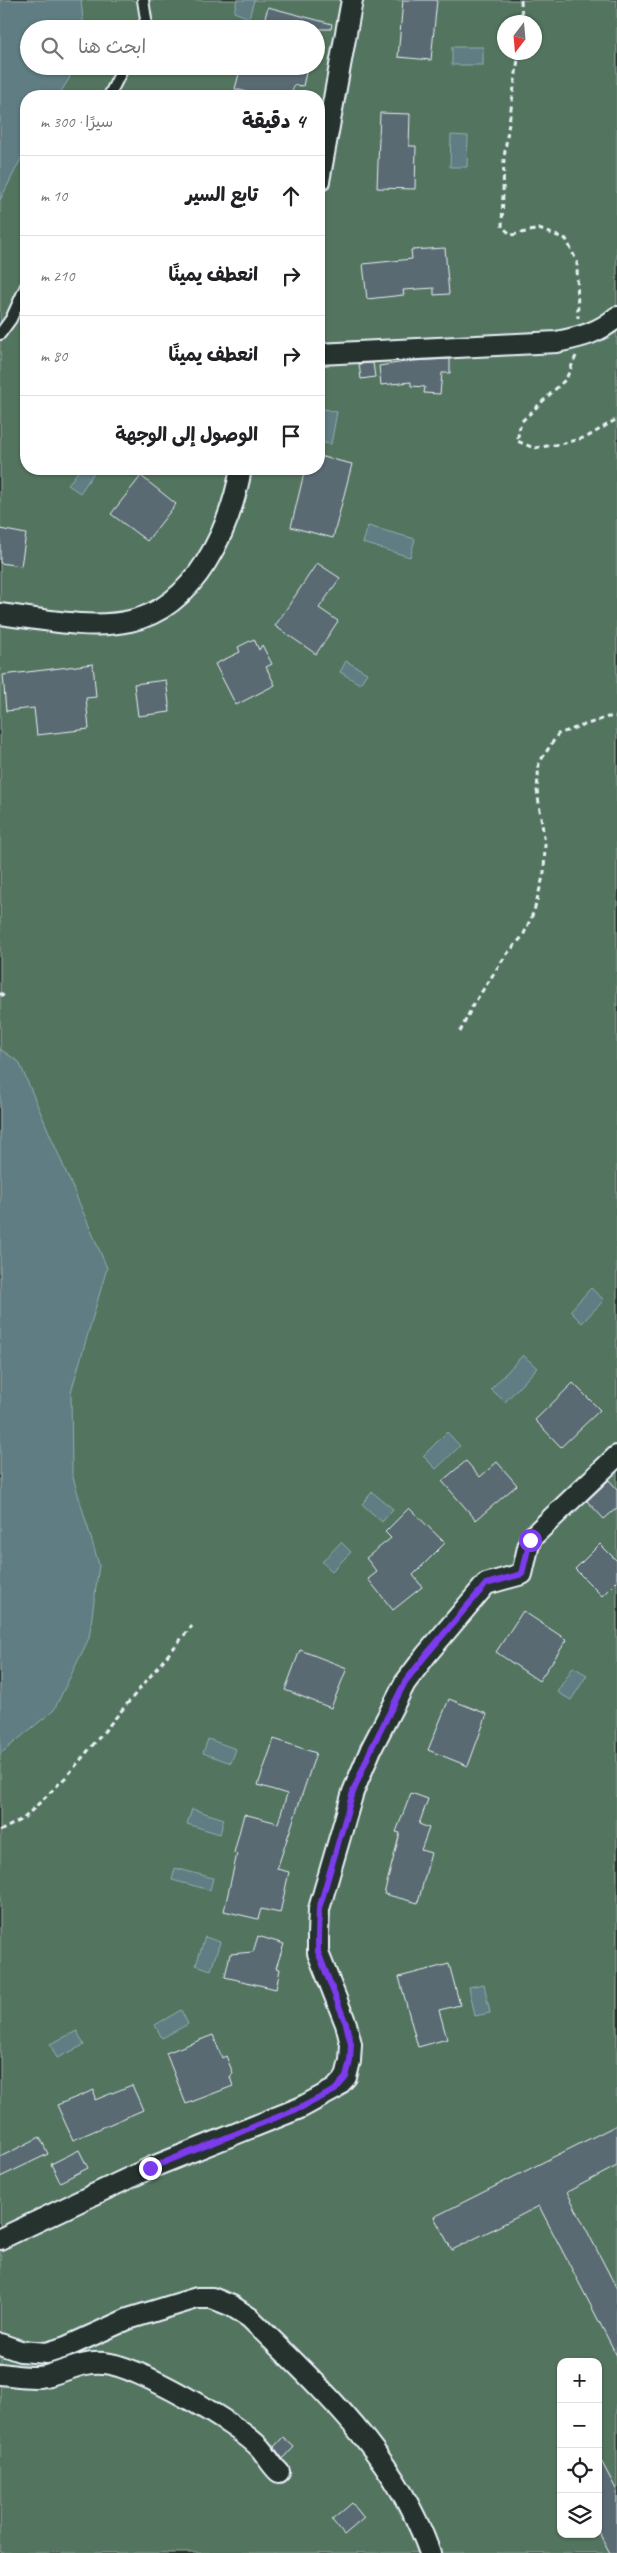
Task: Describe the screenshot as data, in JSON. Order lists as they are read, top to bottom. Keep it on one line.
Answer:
{"north":"bottom","page":{"search":"ابحث هنا","heading":["4 دقيقة","سيرًا · 300 m"],"list":[["تابع السير","10 m"],["انعطف يمينًا","210 m"],["انعطف يمينًا","80 m"],"الوصول إلى الوجهة"],"map_buttons":["+","−"]}}
